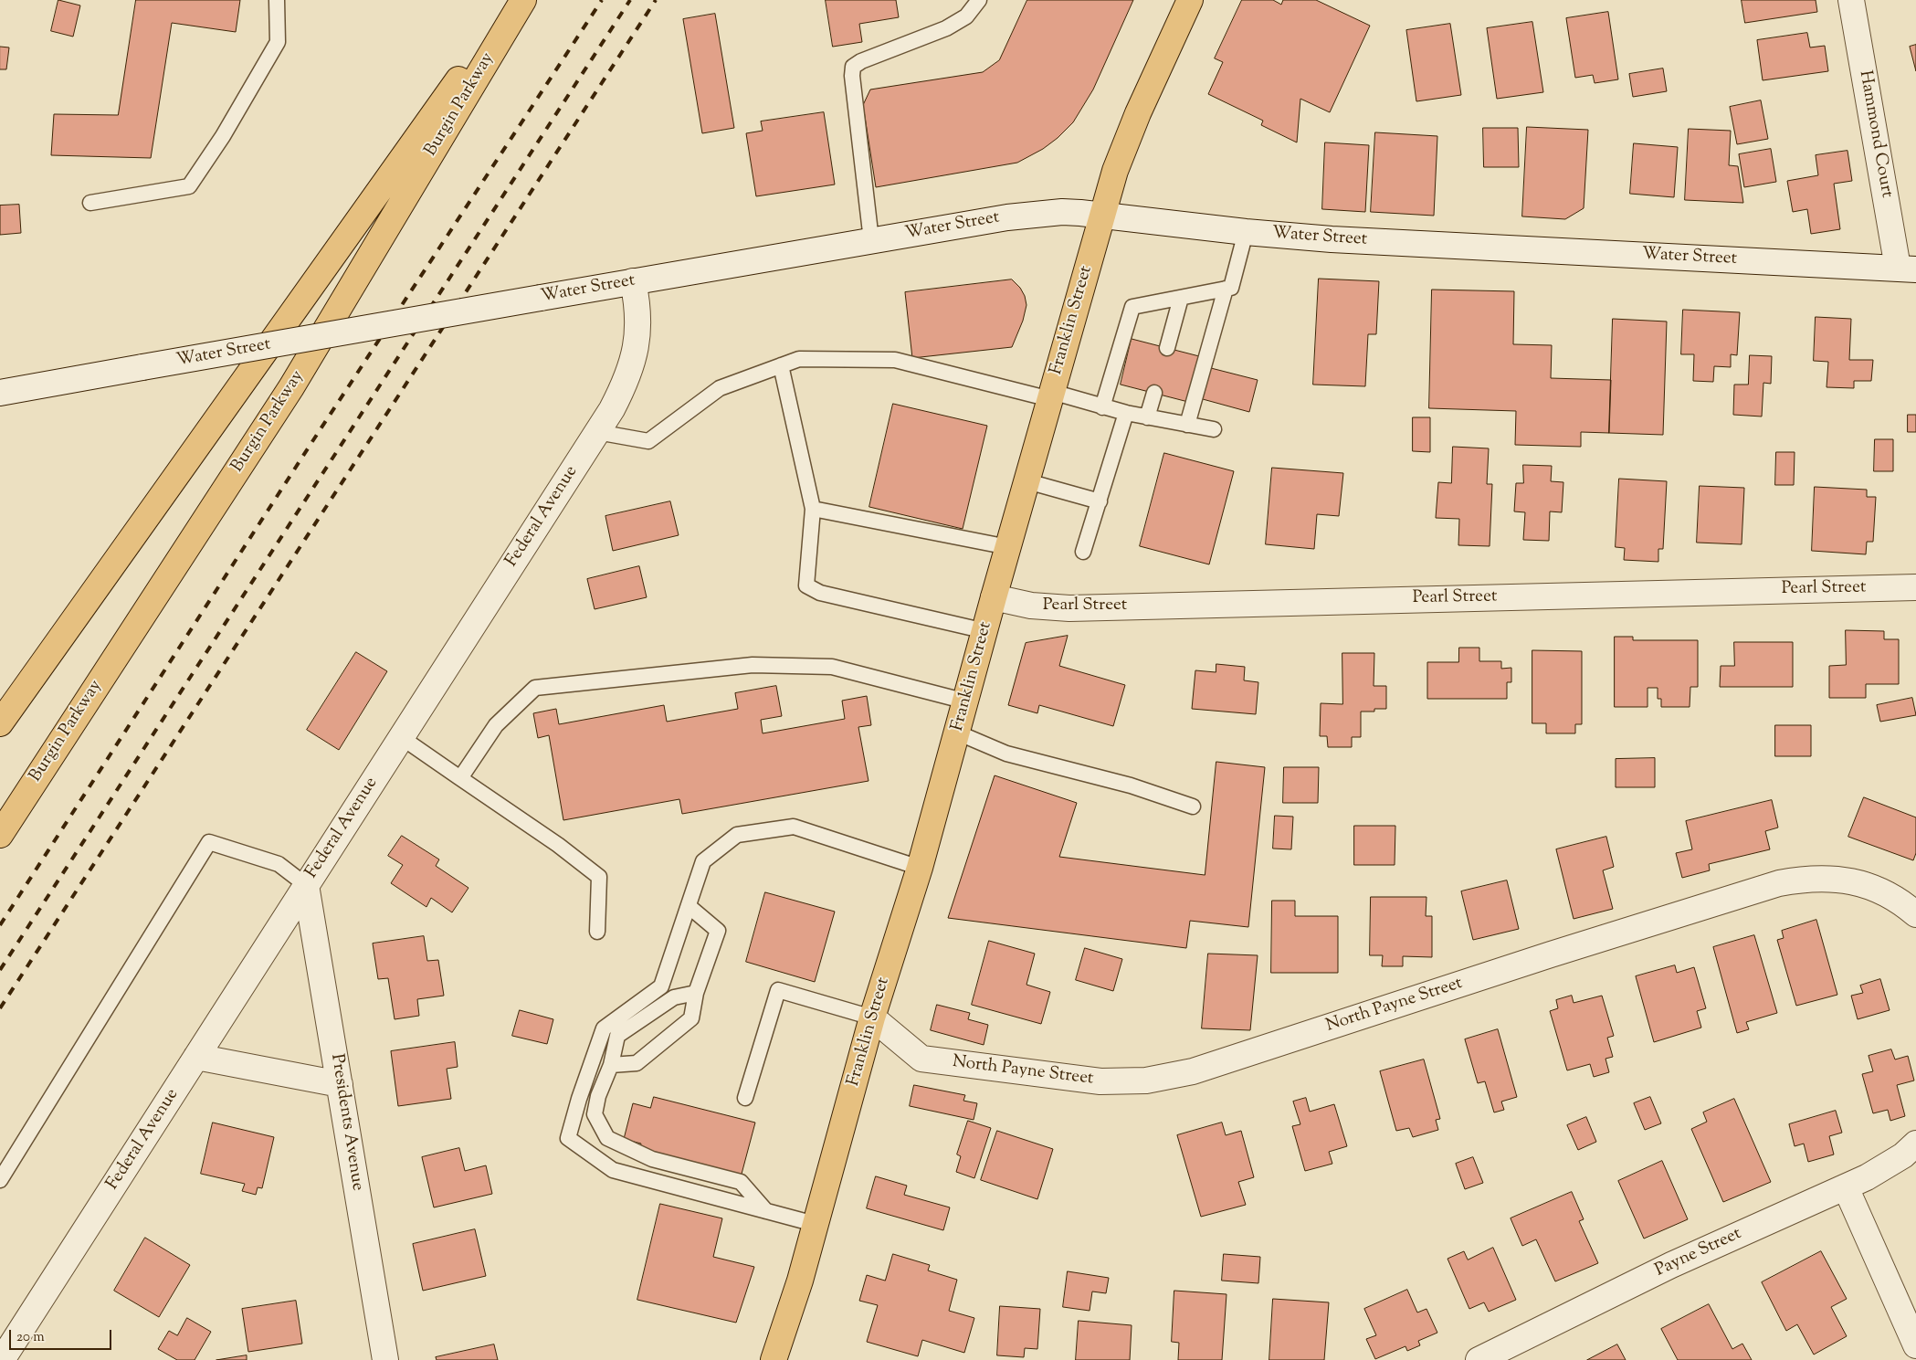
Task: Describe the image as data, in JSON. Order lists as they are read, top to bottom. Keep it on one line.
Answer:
{"streets":{"main road":["Burgin Parkway","Franklin Street"],"street":["Hammond Court","Water Street","Federal Avenue","Pearl Street","North Payne Street","Presidents Avenue","Payne Street"]},"crossings":[["Hammond Court","Water Street"],["Water Street","Franklin Street"],["Water Street","Federal Avenue"],["Franklin Street","Pearl Street"],["Franklin Street","North Payne Street"],["Federal Avenue","Presidents Avenue"]],"scale_bar":"20 m"}
